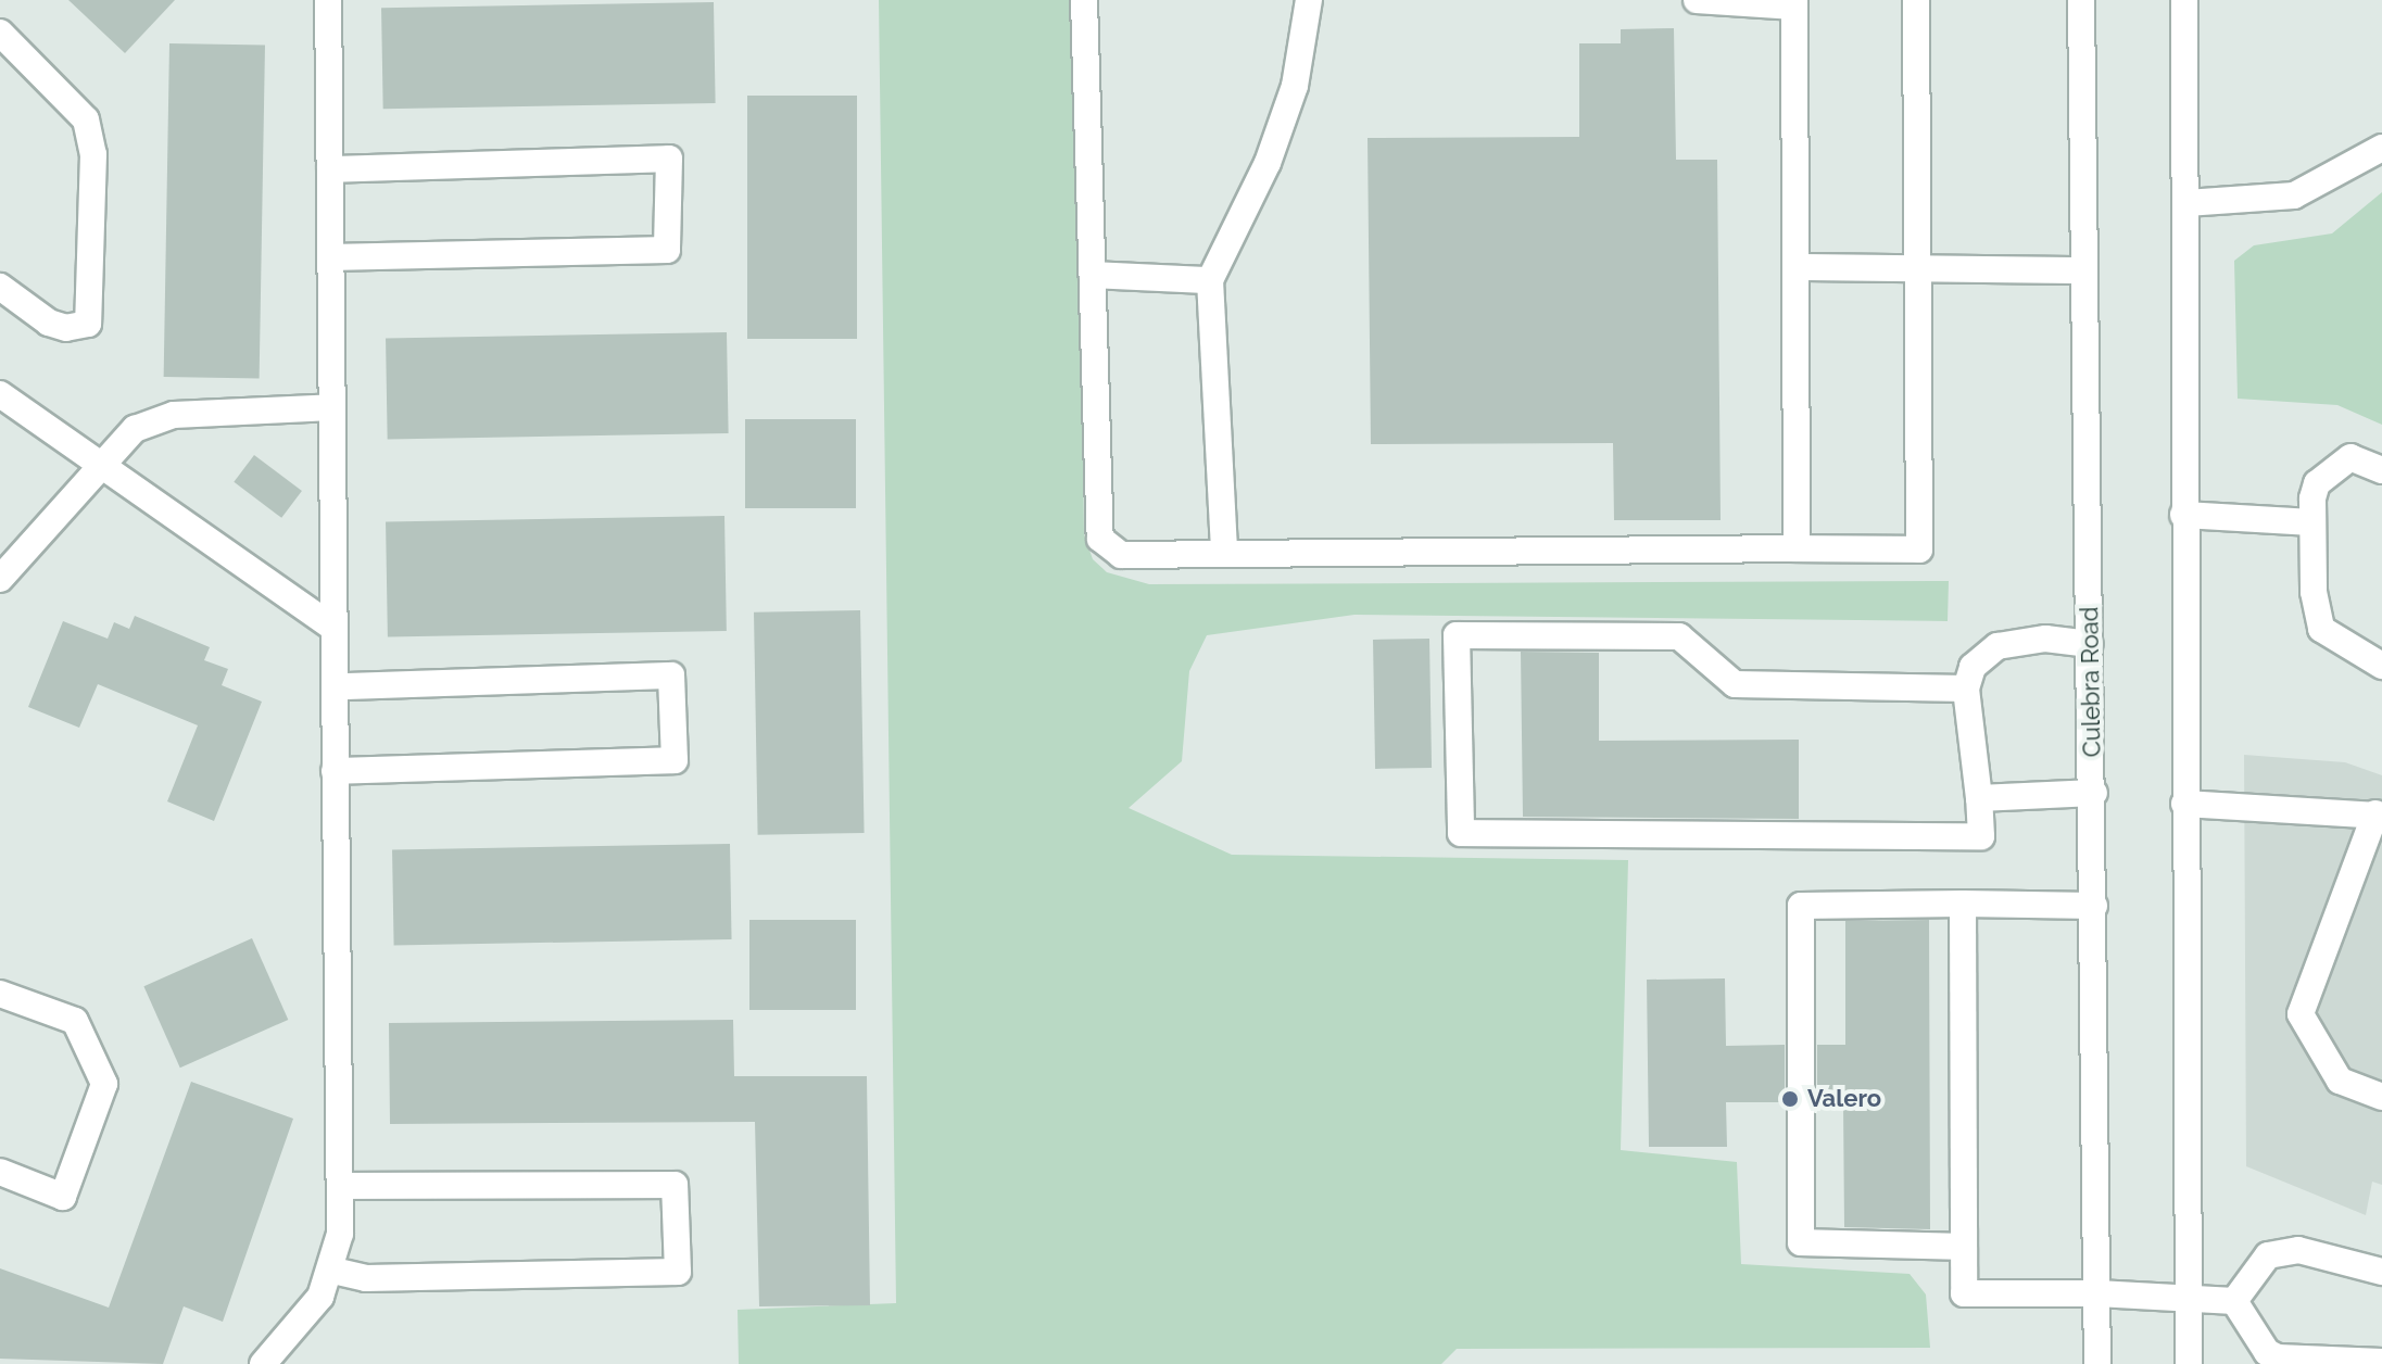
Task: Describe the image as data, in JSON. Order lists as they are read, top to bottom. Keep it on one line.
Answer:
{"streets":{"main road":["Culebra Road"]},"places":["Valero"]}
